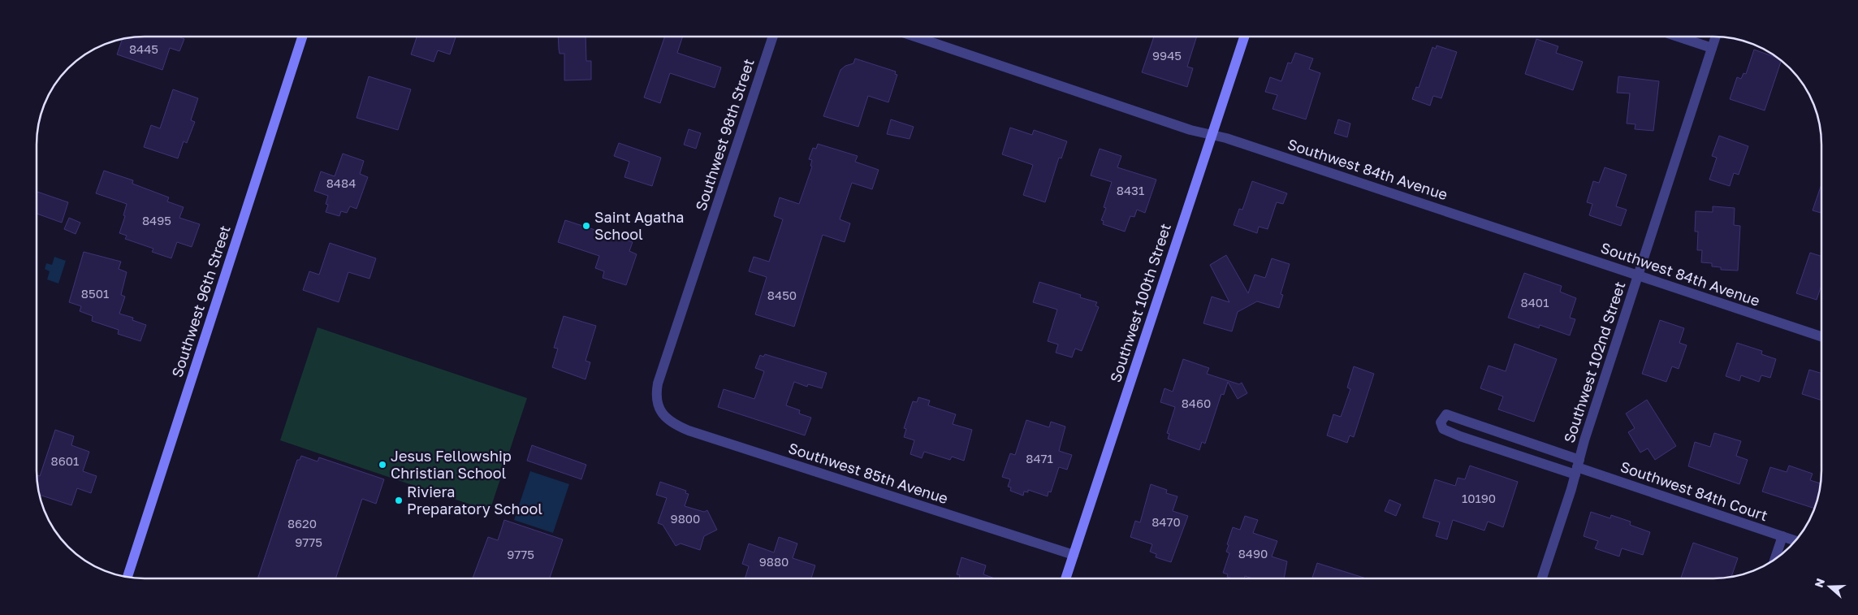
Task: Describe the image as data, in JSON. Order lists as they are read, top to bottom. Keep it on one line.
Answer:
{"streets":{"street":["Southwest 98th Street","Southwest 84th Avenue","Southwest 96th Street","Southwest 100th Street","Southwest 102nd Street","Southwest 85th Avenue","Southwest 84th Court"]},"crossings":[["Southwest 98th Street","Southwest 85th Avenue"],["Southwest 84th Avenue","Southwest 100th Street"],["Southwest 84th Avenue","Southwest 102nd Street"],["Southwest 100th Street","Southwest 85th Avenue"],["Southwest 102nd Street","Southwest 84th Court"]],"places":["Saint Agatha School","Jesus Fellowship Christian School","Riviera Preparatory School"],"house_numbers":["8445","9945","8484","8431","8495","8501","8450","8401","8460","8471","8601","10190","9800","8470","8620","9775","8490","9775","9880"],"north":"left"}
